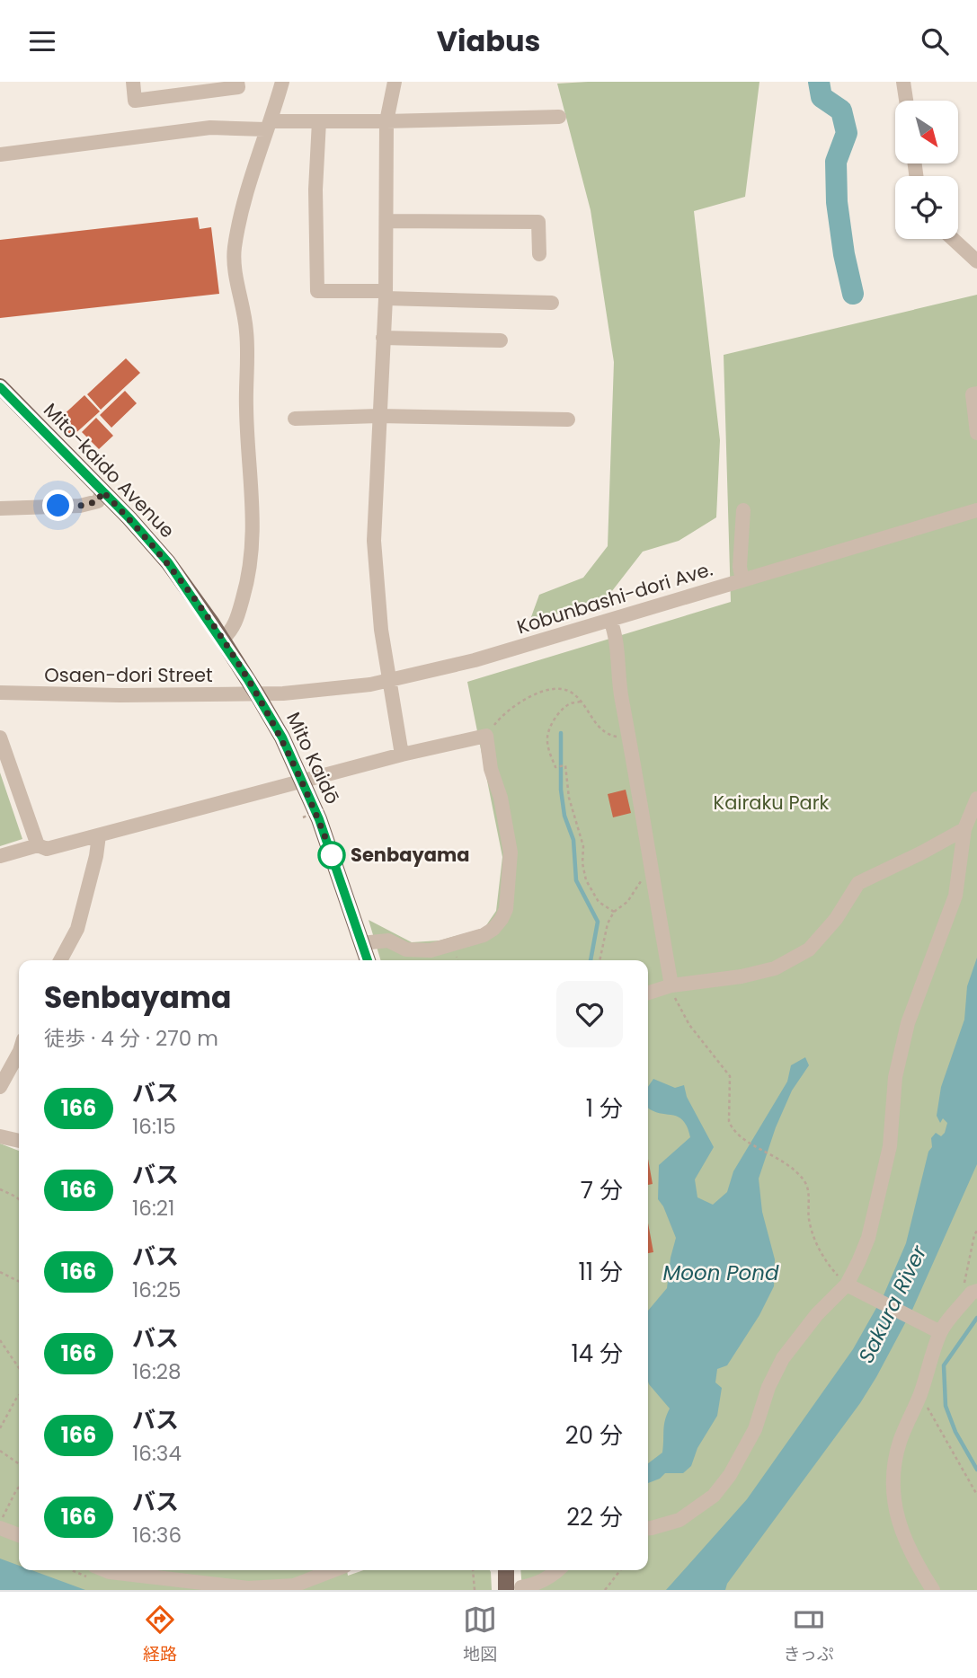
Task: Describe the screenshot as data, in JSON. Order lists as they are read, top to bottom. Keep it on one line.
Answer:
{"streets":{"main road":["Mito-kaido Avenue","Mito Kaidō"],"street":["Kobunbashi-dori Ave.","Osaen-dori Street"]},"crossings":[["Mito-kaido Avenue","Mito Kaidō"],["Kobunbashi-dori Ave.","Osaen-dori Street"],["Kobunbashi-dori Ave.","Mito Kaidō"],["Osaen-dori Street","Mito Kaidō"]],"water":["Moon Pond","Sakura River"],"parks":["Kairaku Park"],"places":["Senbayama"],"lines":["bus line 166"],"north":"bottom right","page":{"header":"Viabus","heading":["Senbayama","徒歩 · 4 分 · 270 m"],"list":[{"mark":"166","name":"バス","note":"16:15","value":"1 分"},{"mark":"166","name":"バス","note":"16:21","value":"7 分"},{"mark":"166","name":"バス","note":"16:25","value":"11 分"},{"mark":"166","name":"バス","note":"16:28","value":"14 分"},{"mark":"166","name":"バス","note":"16:34","value":"20 分"},{"mark":"166","name":"バス","note":"16:36","value":"22 分"}],"tabs":["経路","地図","きっぷ"]}}
